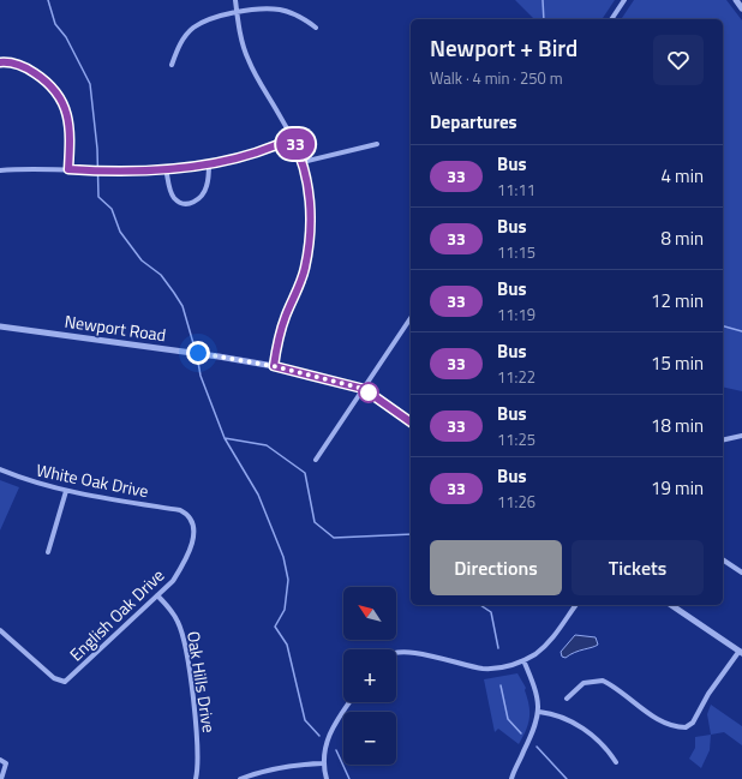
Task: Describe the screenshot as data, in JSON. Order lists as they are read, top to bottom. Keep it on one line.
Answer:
{"streets":{"street":["Newport Road","White Oak Drive","English Oak Drive","Oak Hills Drive"]},"crossings":[["White Oak Drive","English Oak Drive"],["English Oak Drive","Oak Hills Drive"]],"lines":["bus line 33"],"north":"top left","page":{"on_map":"33","heading":[["Newport + Bird","Walk · 4 min · 250 m"],"Departures"],"list":[{"mark":"33","name":"Bus","note":"11:11","value":"4 min"},{"mark":"33","name":"Bus","note":"11:15","value":"8 min"},{"mark":"33","name":"Bus","note":"11:19","value":"12 min"},{"mark":"33","name":"Bus","note":"11:22","value":"15 min"},{"mark":"33","name":"Bus","note":"11:25","value":"18 min"},{"mark":"33","name":"Bus","note":"11:26","value":"19 min"}],"buttons":["Directions","Tickets"],"map_buttons":["+","−"]}}
